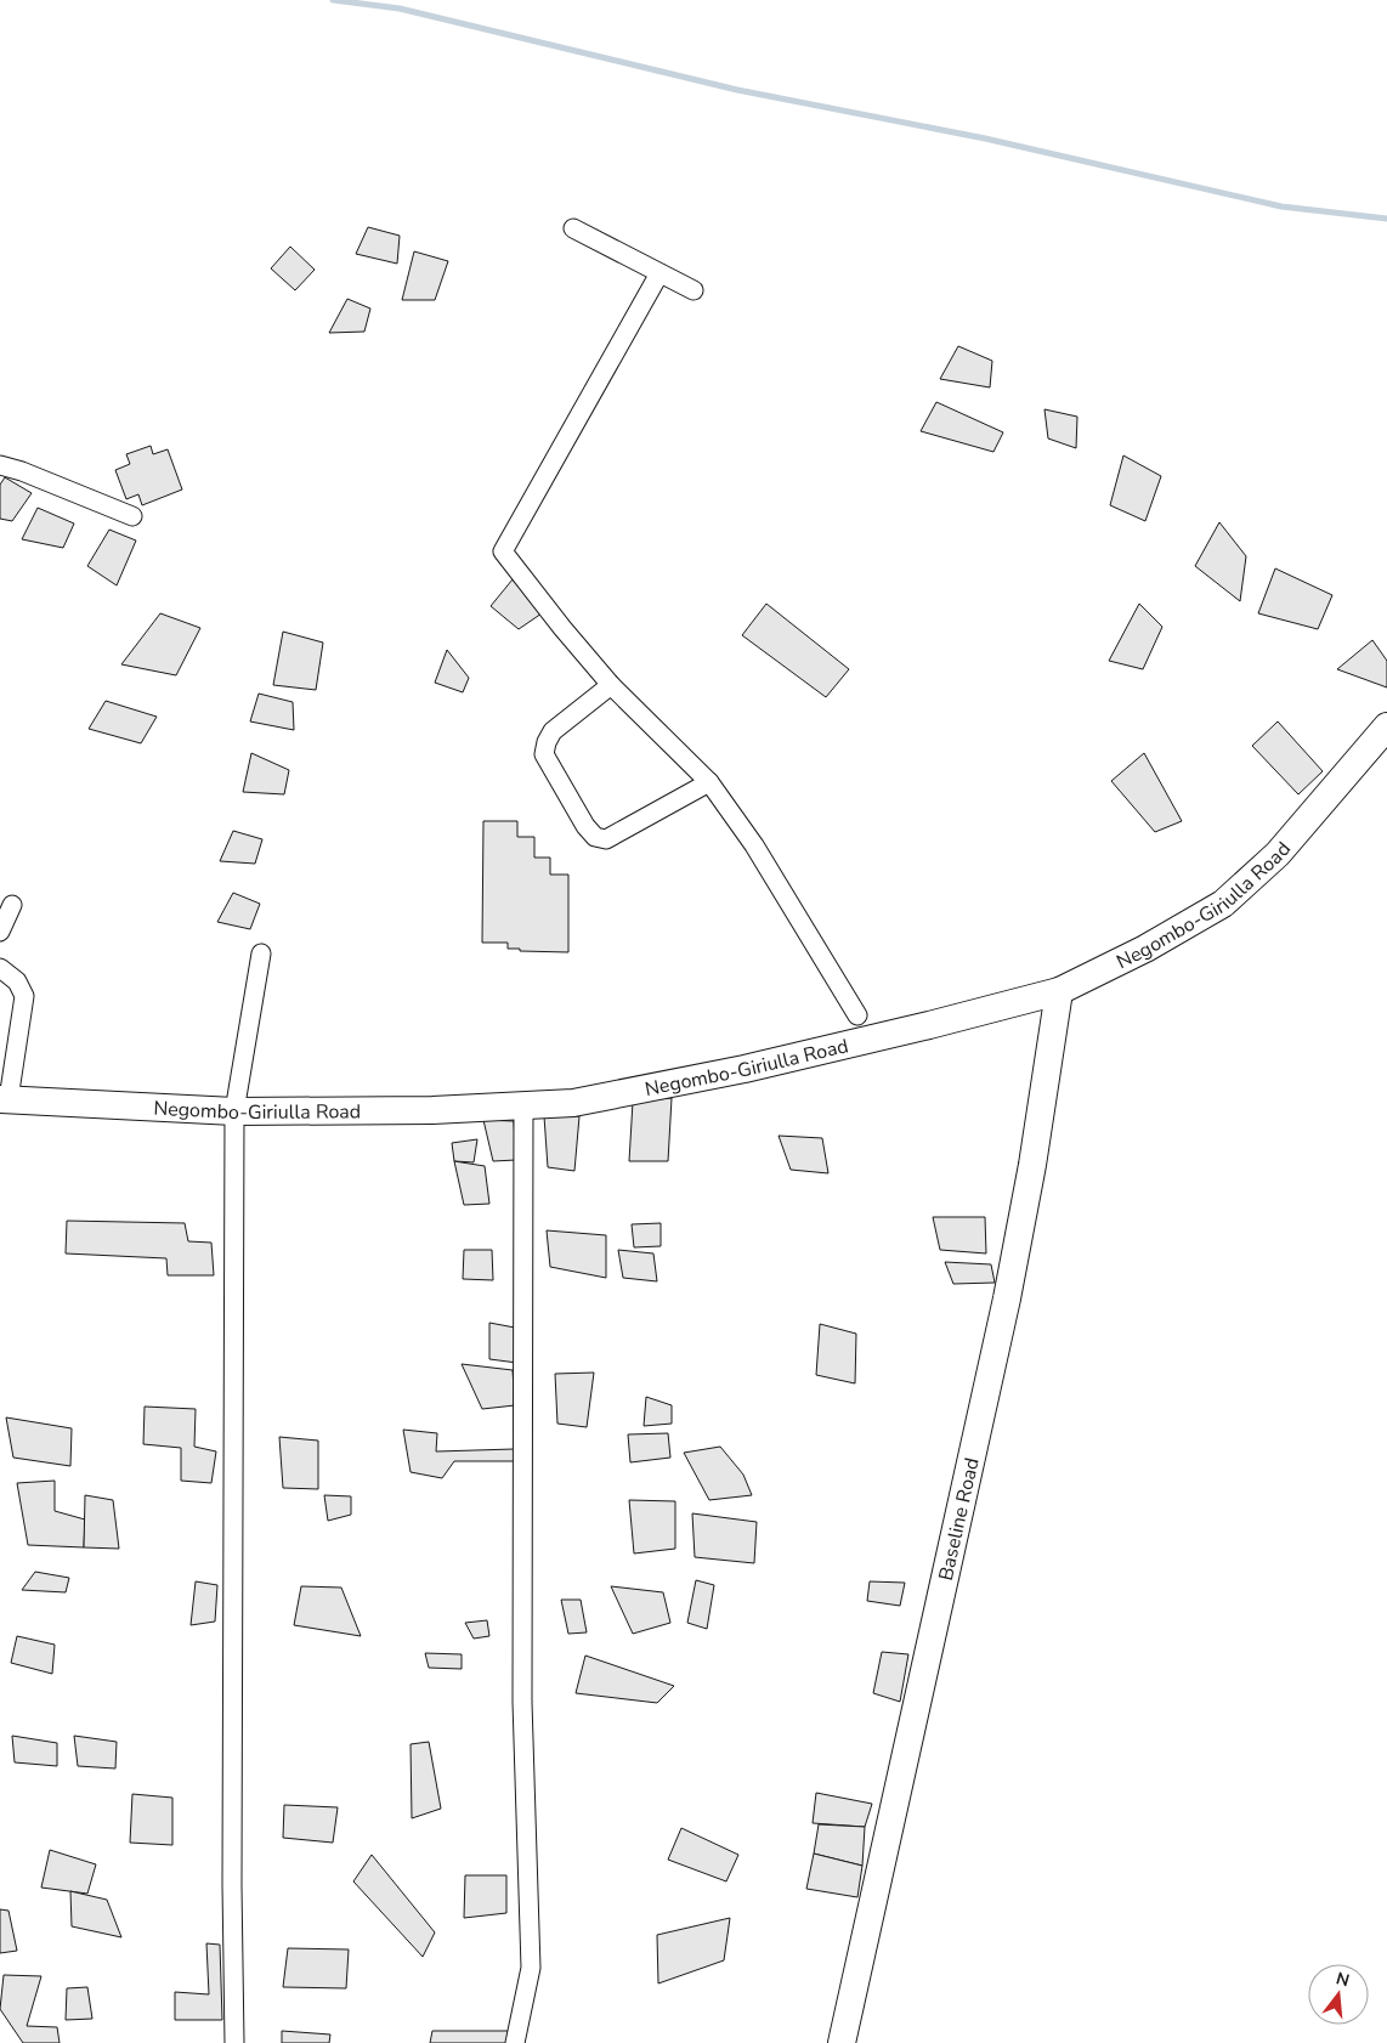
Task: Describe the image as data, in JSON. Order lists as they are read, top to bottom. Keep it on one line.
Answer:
{"streets":{"main road":["Negombo-Giriulla Road","Baseline Road"]},"crossings":[["Negombo-Giriulla Road","Baseline Road"]],"north":"top"}
